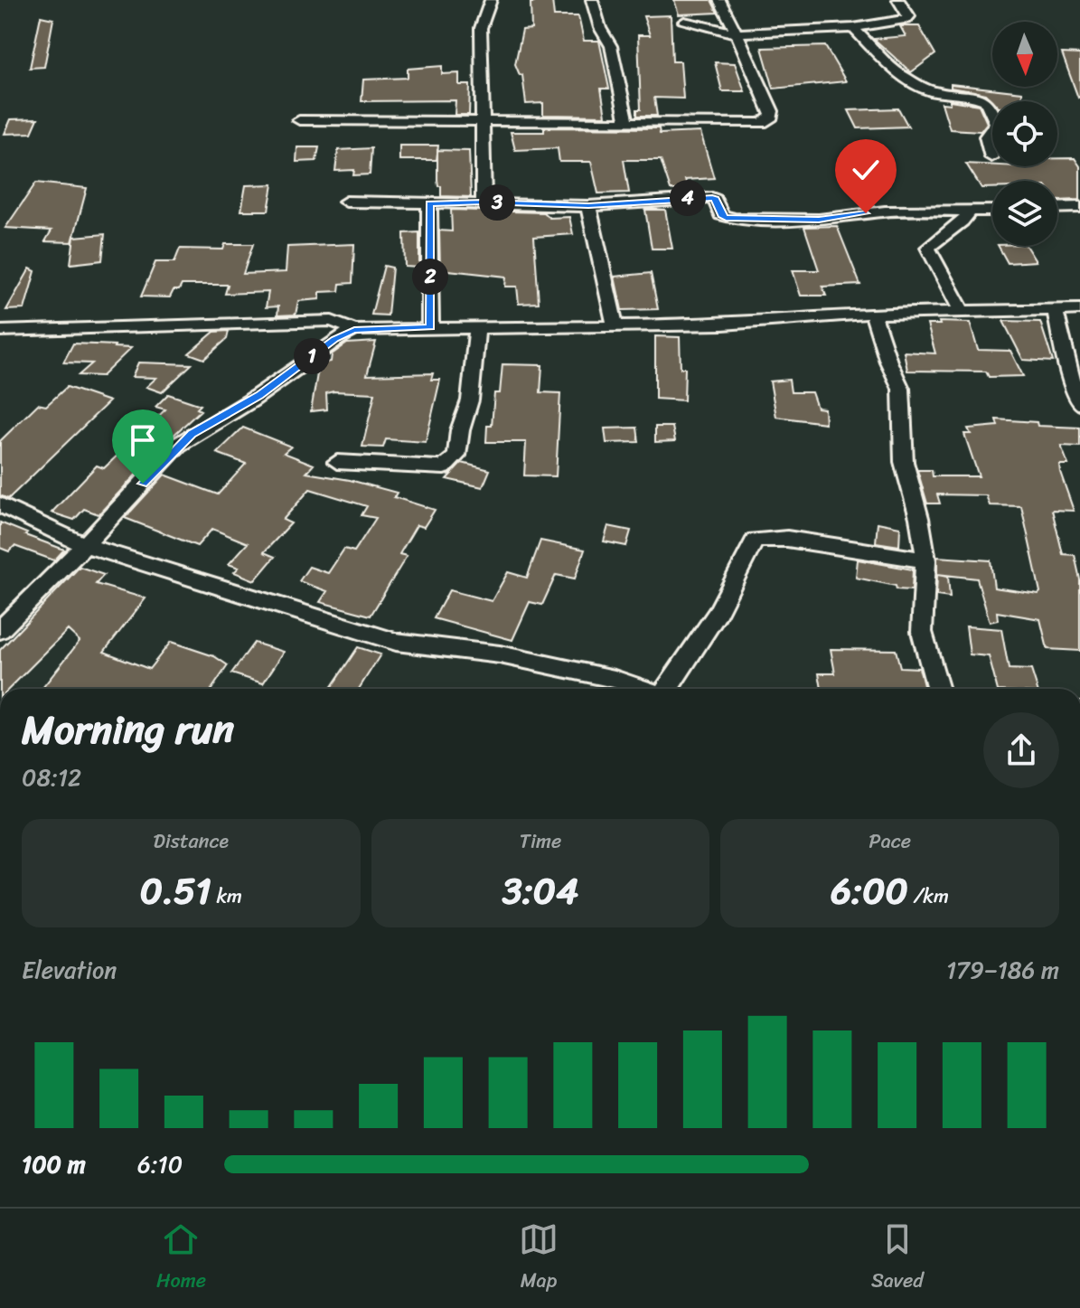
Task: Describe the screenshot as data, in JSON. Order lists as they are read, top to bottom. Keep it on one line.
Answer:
{"north":"bottom","page":{"pins":["4","3","2","1"],"heading":["Morning run","08:12"],"stats":[["Distance","0.51 km"],["Time","3:04"],["Pace","6:00 /km"]],"chart":["Elevation","179–186 m"],"list":[{"name":"100 m","note":"6:10"}],"tabs":["Home","Map","Saved"]}}
